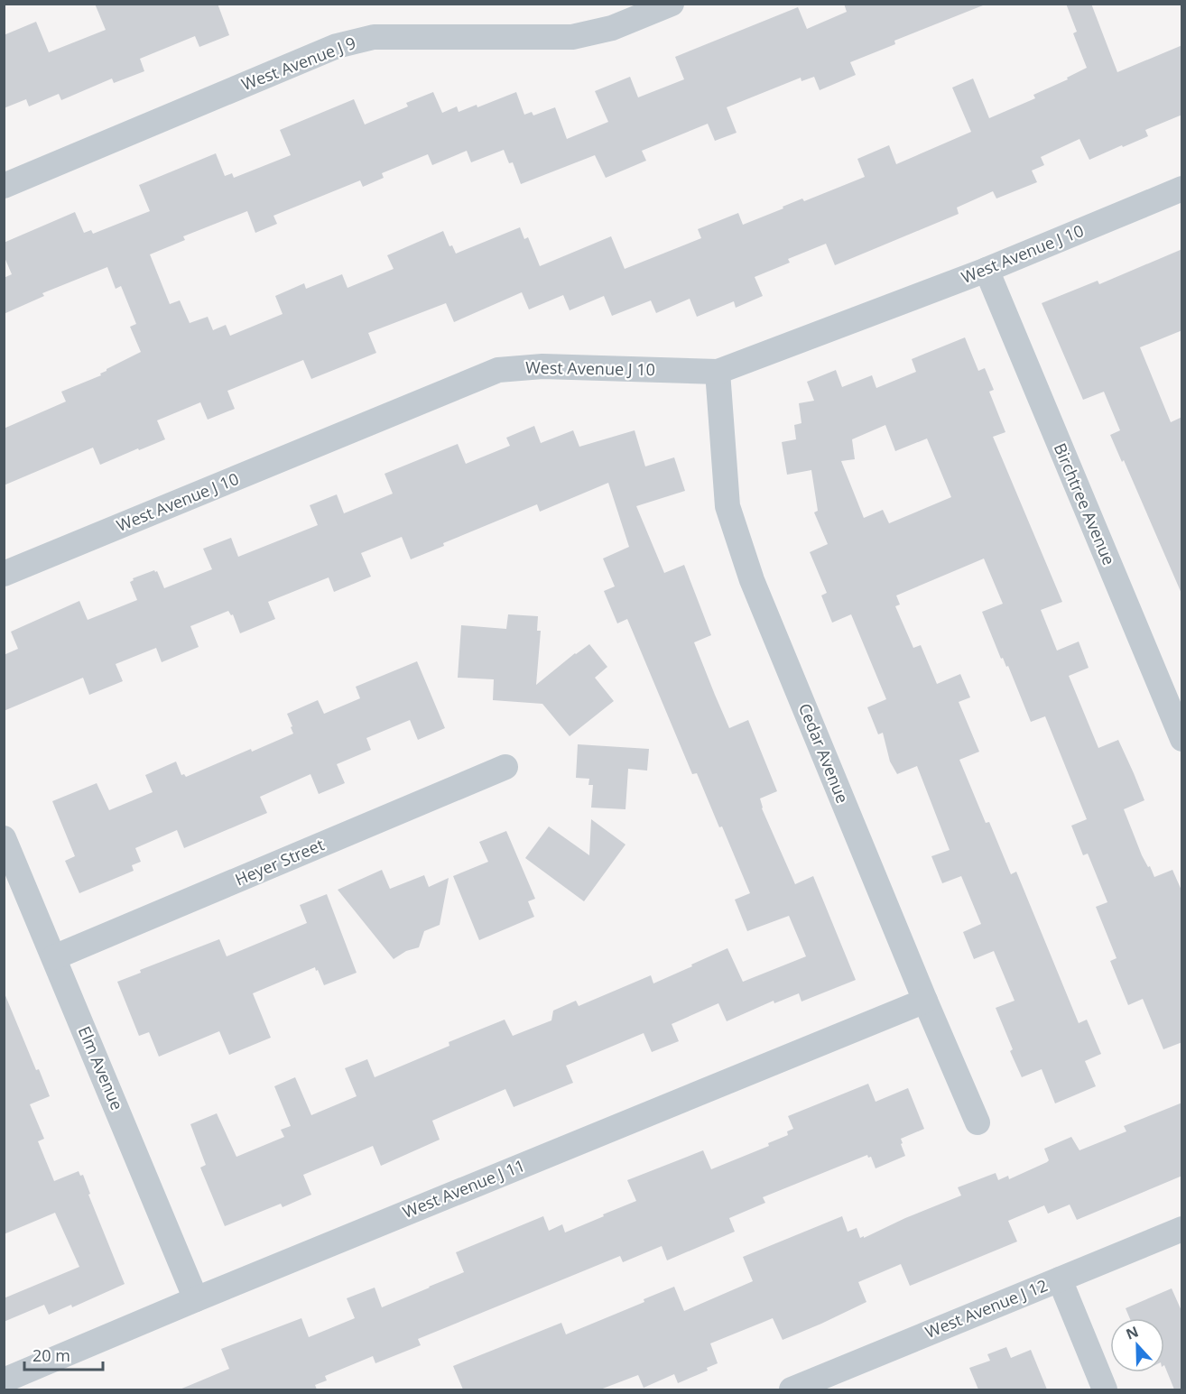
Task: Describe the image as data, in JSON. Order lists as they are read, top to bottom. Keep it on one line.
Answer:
{"streets":{"street":["West Avenue J 9","West Avenue J 10","Birchtree Avenue","Cedar Avenue","Heyer Street","Elm Avenue","West Avenue J 11","West Avenue J 12"]},"crossings":[["West Avenue J 10","Birchtree Avenue"],["West Avenue J 10","Cedar Avenue"],["Cedar Avenue","West Avenue J 11"],["Heyer Street","Elm Avenue"],["Elm Avenue","West Avenue J 11"]],"scale_bar":"20 m","north":"top"}
